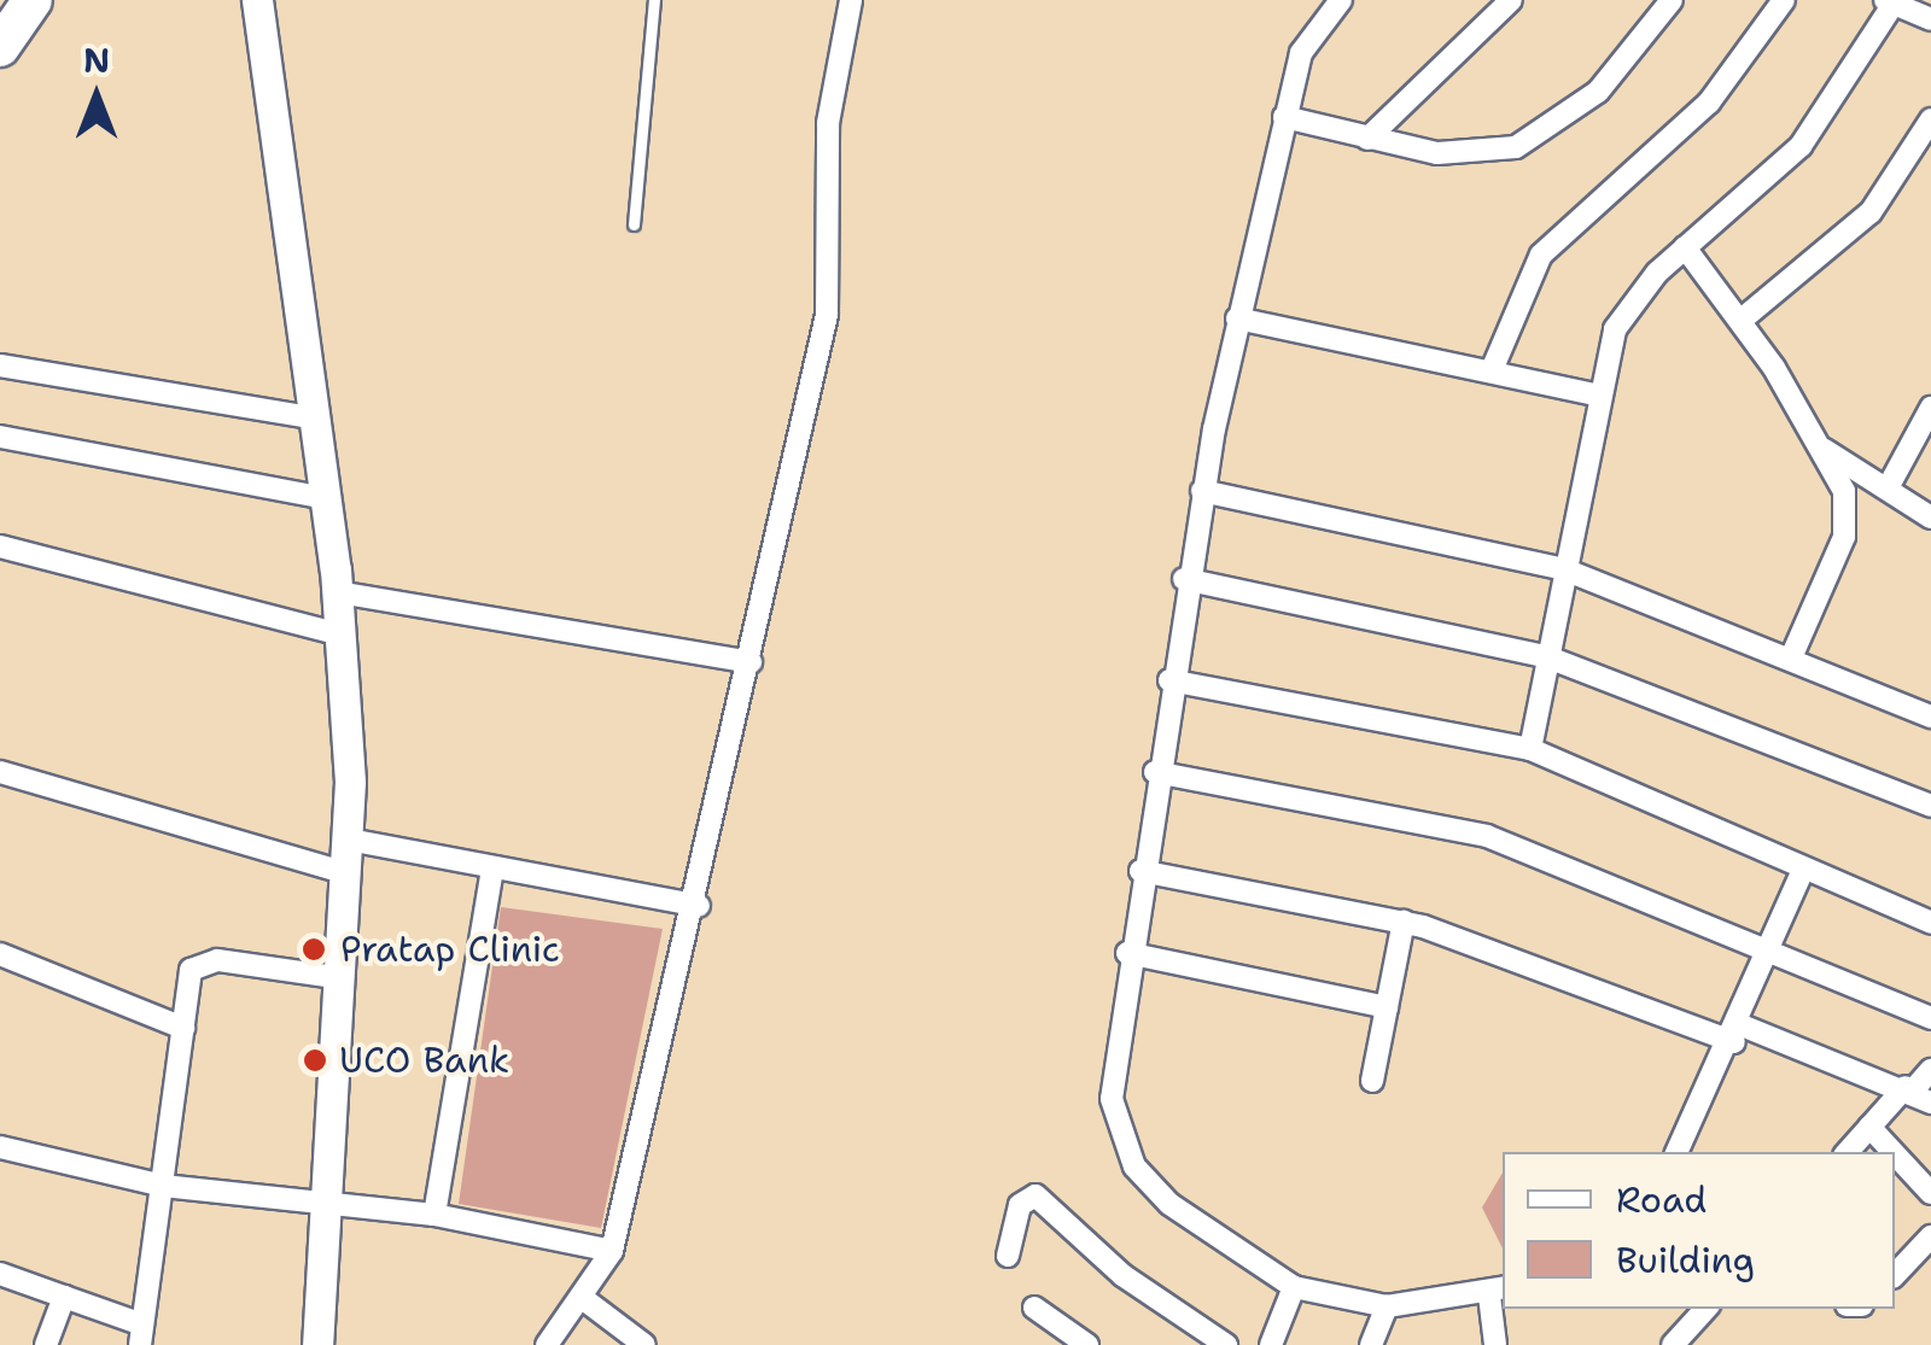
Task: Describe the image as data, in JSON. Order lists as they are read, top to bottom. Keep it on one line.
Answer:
{"places":["Pratap Clinic","UCO Bank"],"legend":["Road","Building"],"north":"top"}
